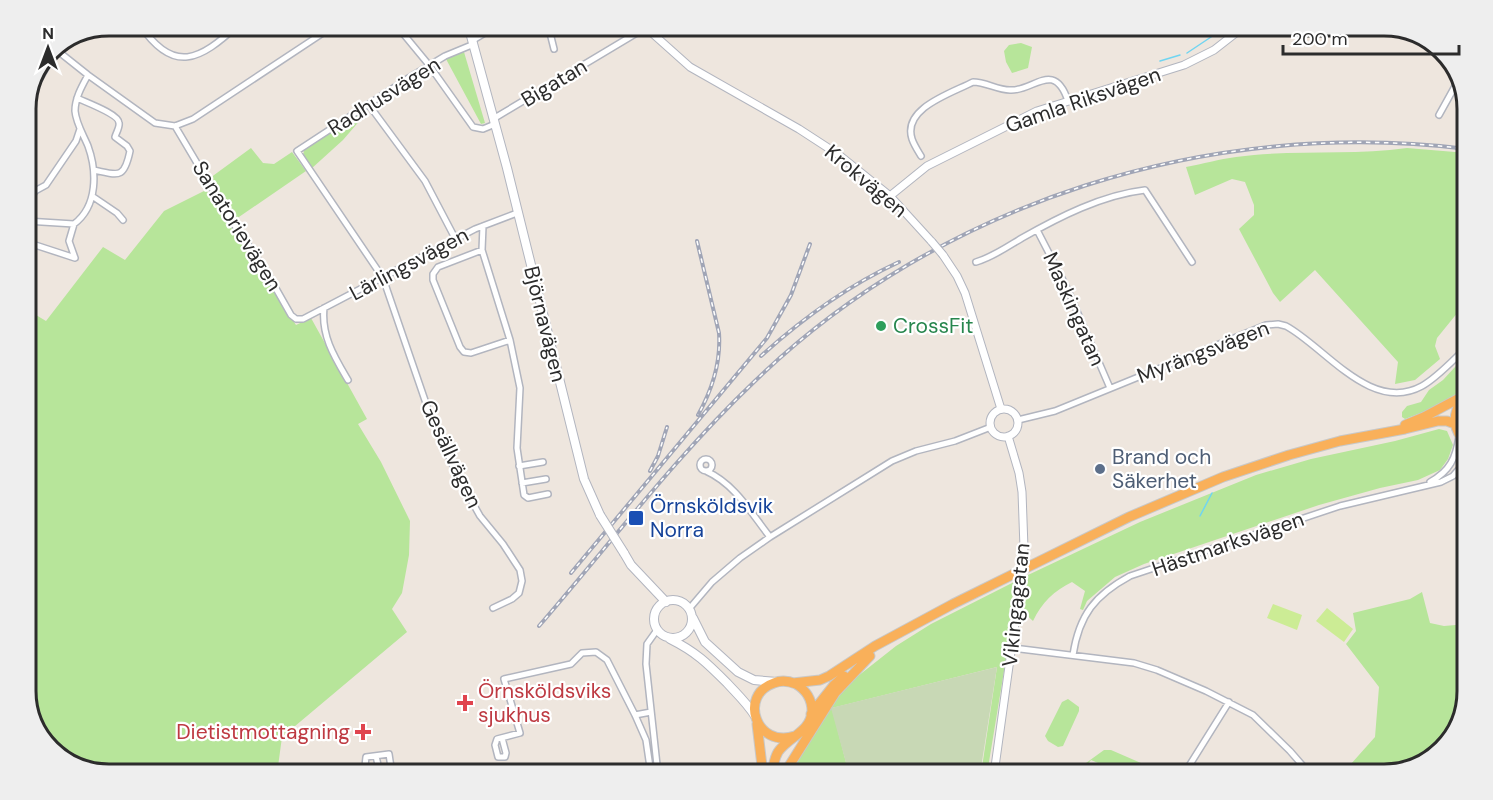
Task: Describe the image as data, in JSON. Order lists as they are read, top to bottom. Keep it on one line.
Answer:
{"streets":{"main road":["Björnavägen"],"street":["Bigatan","Radhusvägen","Gamla Riksvägen","Krokvägen","Sanatorievägen","Lärlingsvägen","Maskingatan","Myrängsvägen","Gesällvägen","Hästmarksvägen","Vikingagatan"]},"crossings":[["Bigatan","Björnavägen"],["Radhusvägen","Björnavägen"],["Radhusvägen","Gesällvägen"],["Gamla Riksvägen","Krokvägen"],["Krokvägen","Myrängsvägen"],["Krokvägen","Vikingagatan"],["Sanatorievägen","Lärlingsvägen"],["Lärlingsvägen","Björnavägen"],["Lärlingsvägen","Gesällvägen"],["Maskingatan","Myrängsvägen"],["Myrängsvägen","Vikingagatan"]],"places":{"other":["CrossFit","Brand och Säkerhet"],"transit":["Örnsköldsvik Norra"],"health":["Örnsköldsviks sjukhus","Dietistmottagning"]},"scale_bar":"200 m","north":"top"}
